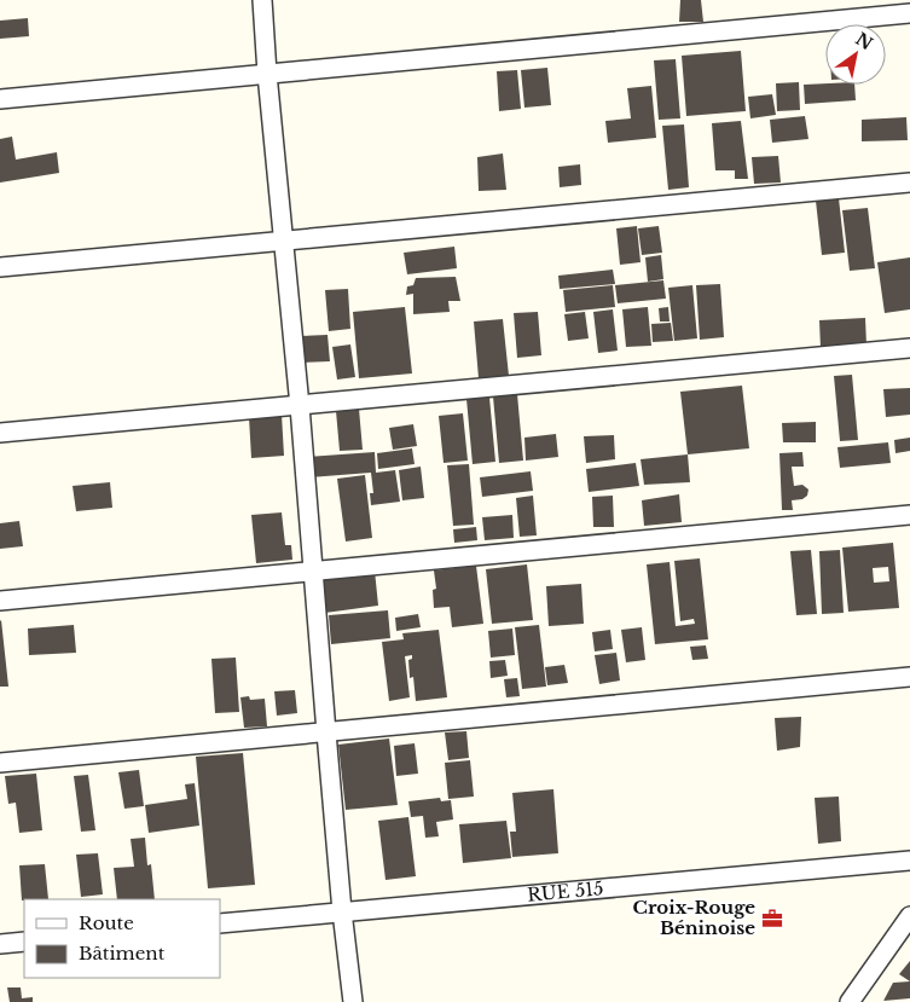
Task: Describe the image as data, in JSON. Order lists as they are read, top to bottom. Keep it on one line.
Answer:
{"streets":{"street":["RUE 515"]},"places":{"office":["Croix-Rouge Béninoise"]},"legend":["Route","Bâtiment"],"north":"top right"}
